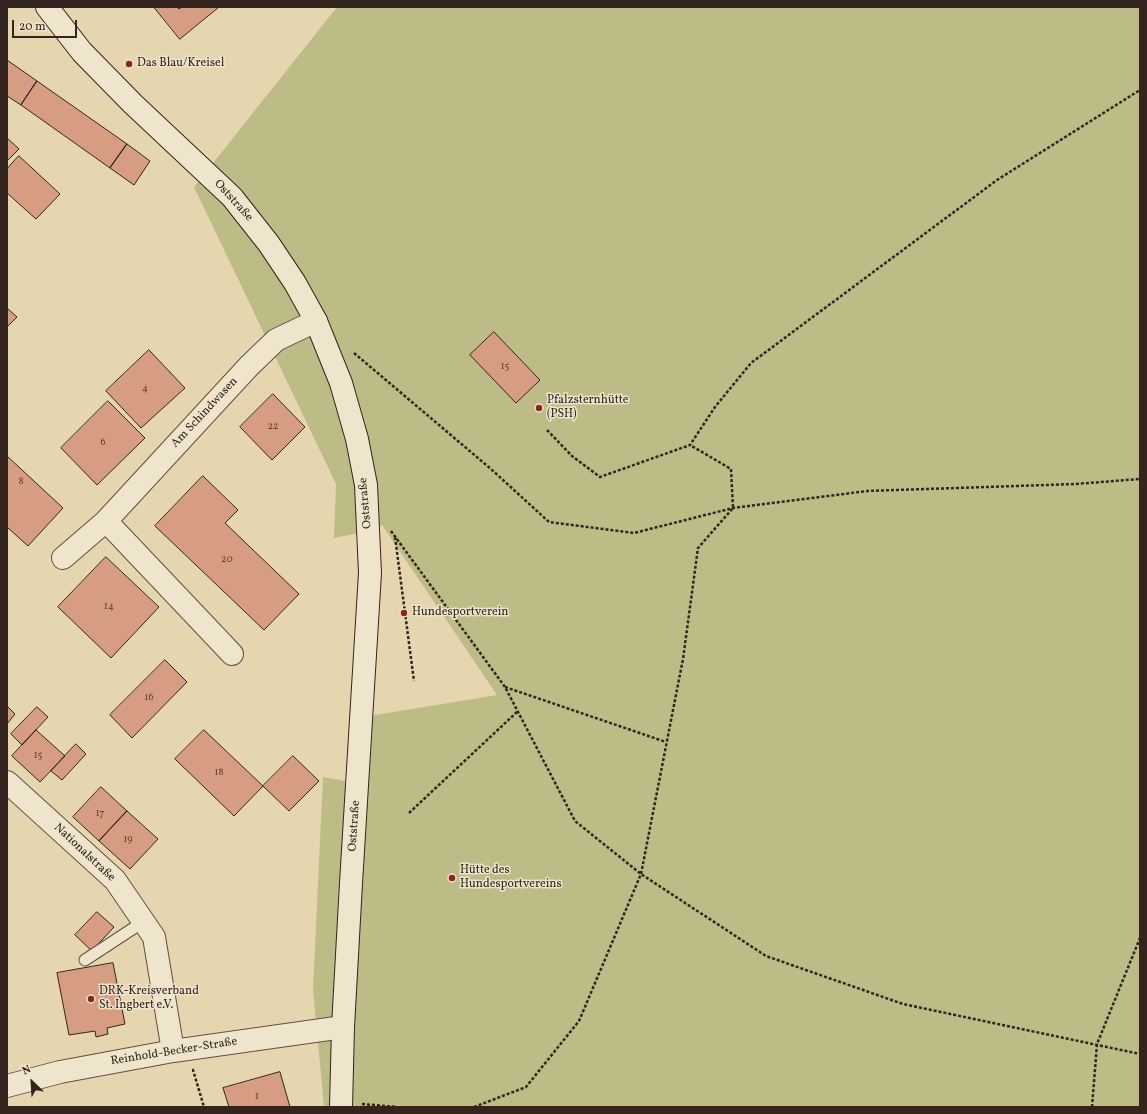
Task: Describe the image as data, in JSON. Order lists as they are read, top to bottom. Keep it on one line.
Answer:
{"streets":{"street":["Oststraße","Am Schindwasen","Nationalstraße","Reinhold-Becker-Straße"]},"crossings":[["Oststraße","Am Schindwasen"],["Oststraße","Reinhold-Becker-Straße"],["Nationalstraße","Reinhold-Becker-Straße"]],"places":["Das Blau/Kreisel","Pfalzsternhütte (PSH)","Hundesportverein","Hütte des Hundesportvereins","DRK-Kreisverband St. Ingbert e.V."],"house_numbers":["15","4","22","6","8","20","14","16","15","18","17","19","1"],"scale_bar":"20 m","north":"top left"}
